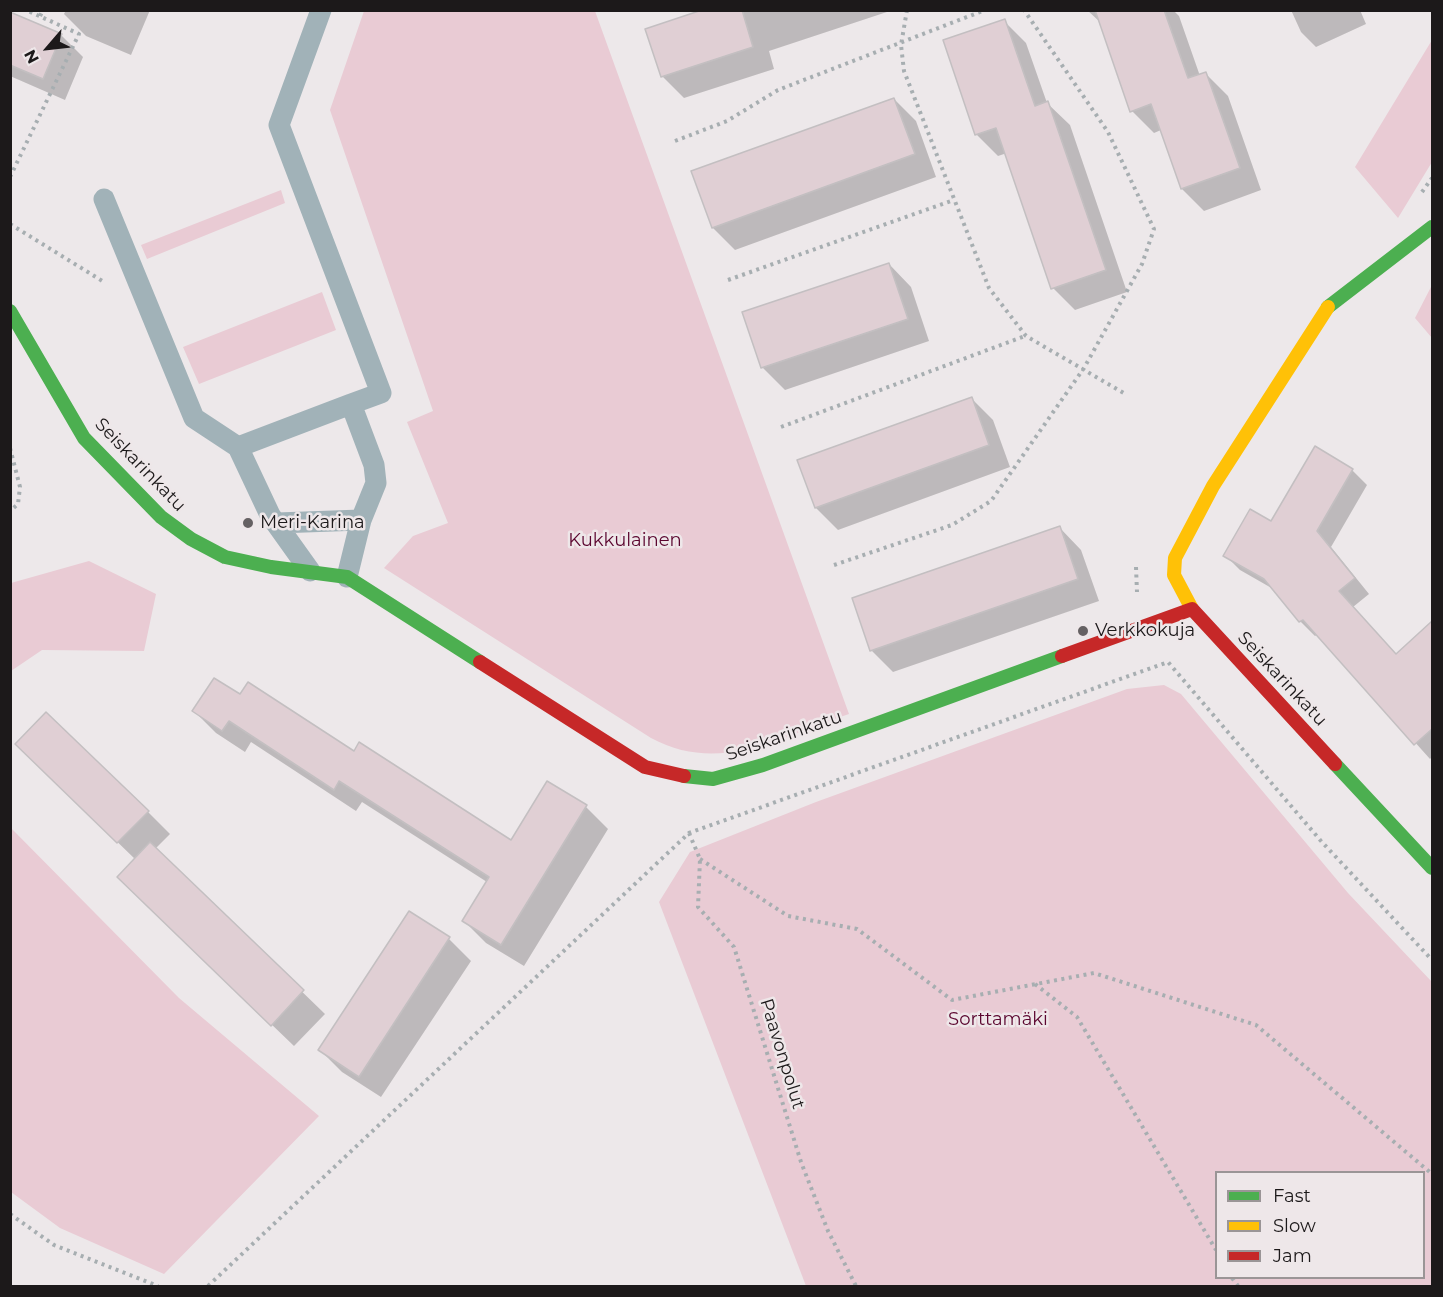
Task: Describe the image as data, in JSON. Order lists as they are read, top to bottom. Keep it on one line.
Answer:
{"streets":{"street":["Seiskarinkatu"],"path":["Paavonpolut"]},"parks":["Kukkulainen","Sorttamäki"],"places":["Meri-Karina","Verkkokuja"],"legend":["Fast","Slow","Jam"],"north":"bottom left"}
